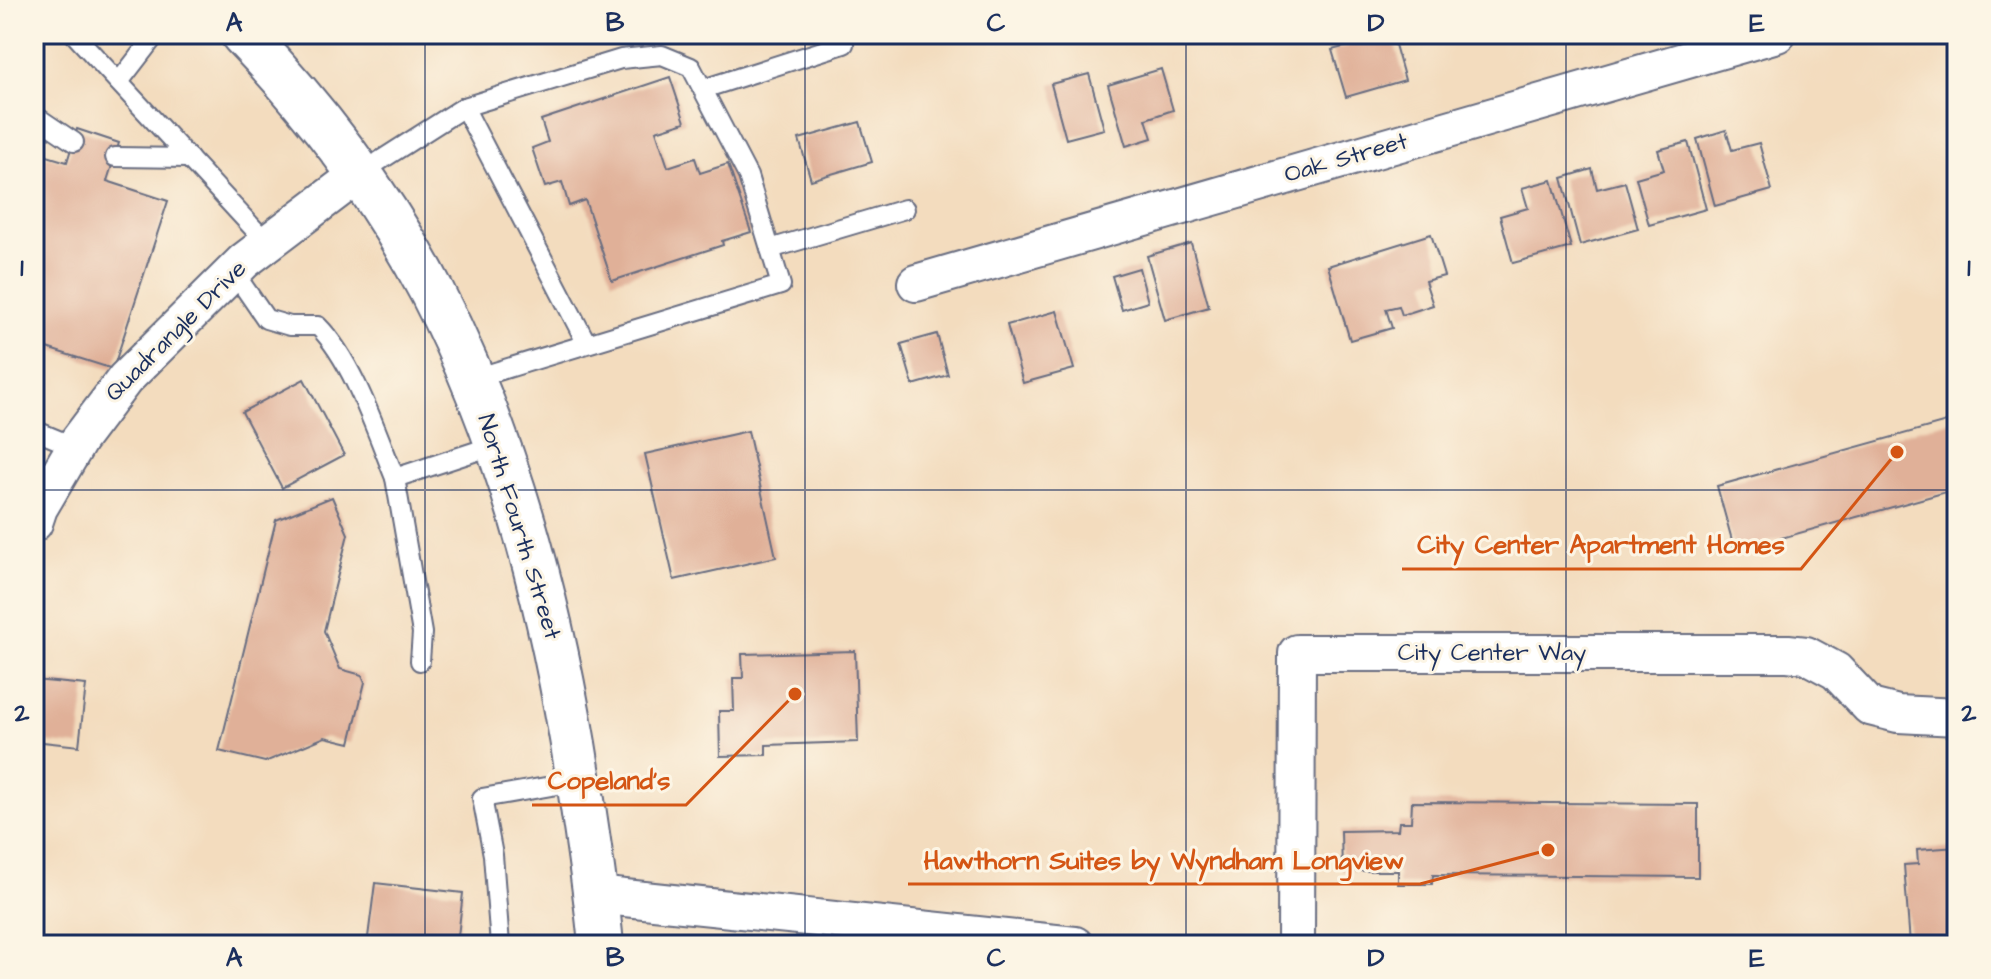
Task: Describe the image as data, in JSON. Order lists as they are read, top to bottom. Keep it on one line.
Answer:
{"streets":{"main road":["North Fourth Street"],"street":["Oak Street","Quadrangle Drive","City Center Way"]},"crossings":[["Quadrangle Drive","North Fourth Street"]],"places":["City Center Apartment Homes","Copeland's","Hawthorn Suites by Wyndham Longview"],"grid":{"columns":["A","B","C","D","E"],"rows":["1","2"]}}
